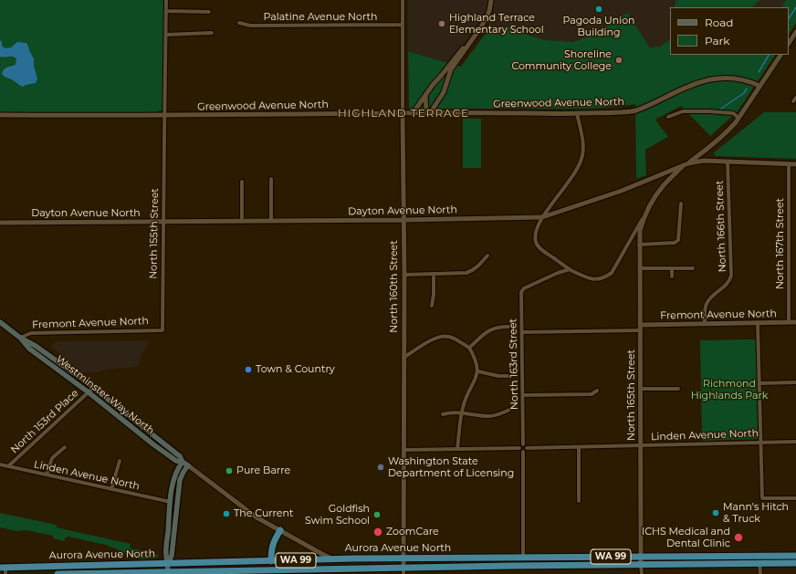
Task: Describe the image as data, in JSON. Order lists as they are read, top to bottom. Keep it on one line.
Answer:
{"streets":{"highway":["Aurora Avenue North","WA 99"],"main road":["Westminster Way North"],"street":["Palatine Avenue North","Greenwood Avenue North","Dayton Avenue North","North 166th Street","North 155th Street","North 167th Street","North 160th Street","Fremont Avenue North","North 163rd Street","North 165th Street","North 153rd Place","Linden Avenue North"]},"crossings":[["Palatine Avenue North","North 160th Street"],["Greenwood Avenue North","North 155th Street"],["Greenwood Avenue North","North 160th Street"],["Dayton Avenue North","North 166th Street"],["Dayton Avenue North","North 155th Street"],["Dayton Avenue North","North 167th Street"],["Dayton Avenue North","North 160th Street"],["Dayton Avenue North","North 165th Street"],["North 166th Street","Fremont Avenue North"],["North 155th Street","Fremont Avenue North"],["North 167th Street","Fremont Avenue North"],["North 160th Street","Aurora Avenue North"],["Fremont Avenue North","Westminster Way North"],["Fremont Avenue North","North 165th Street"],["North 163rd Street","Linden Avenue North"],["Westminster Way North","North 153rd Place"],["Westminster Way North","Aurora Avenue North"],["North 165th Street","Linden Avenue North"],["North 165th Street","Aurora Avenue North"],["North 153rd Place","Linden Avenue North"]],"districts":["HIGHLAND TERRACE"],"parks":["Richmond Highlands Park"],"places":["Pagoda Union Building","Highland Terrace Elementary School","Shoreline Community College","Town & Country","Washington State Department of Licensing","Pure Barre","Mann's Hitch & Truck","The Current","Goldfish Swim School","ZoomCare","ICHS Medical and Dental Clinic"],"legend":["Road","Park"]}
